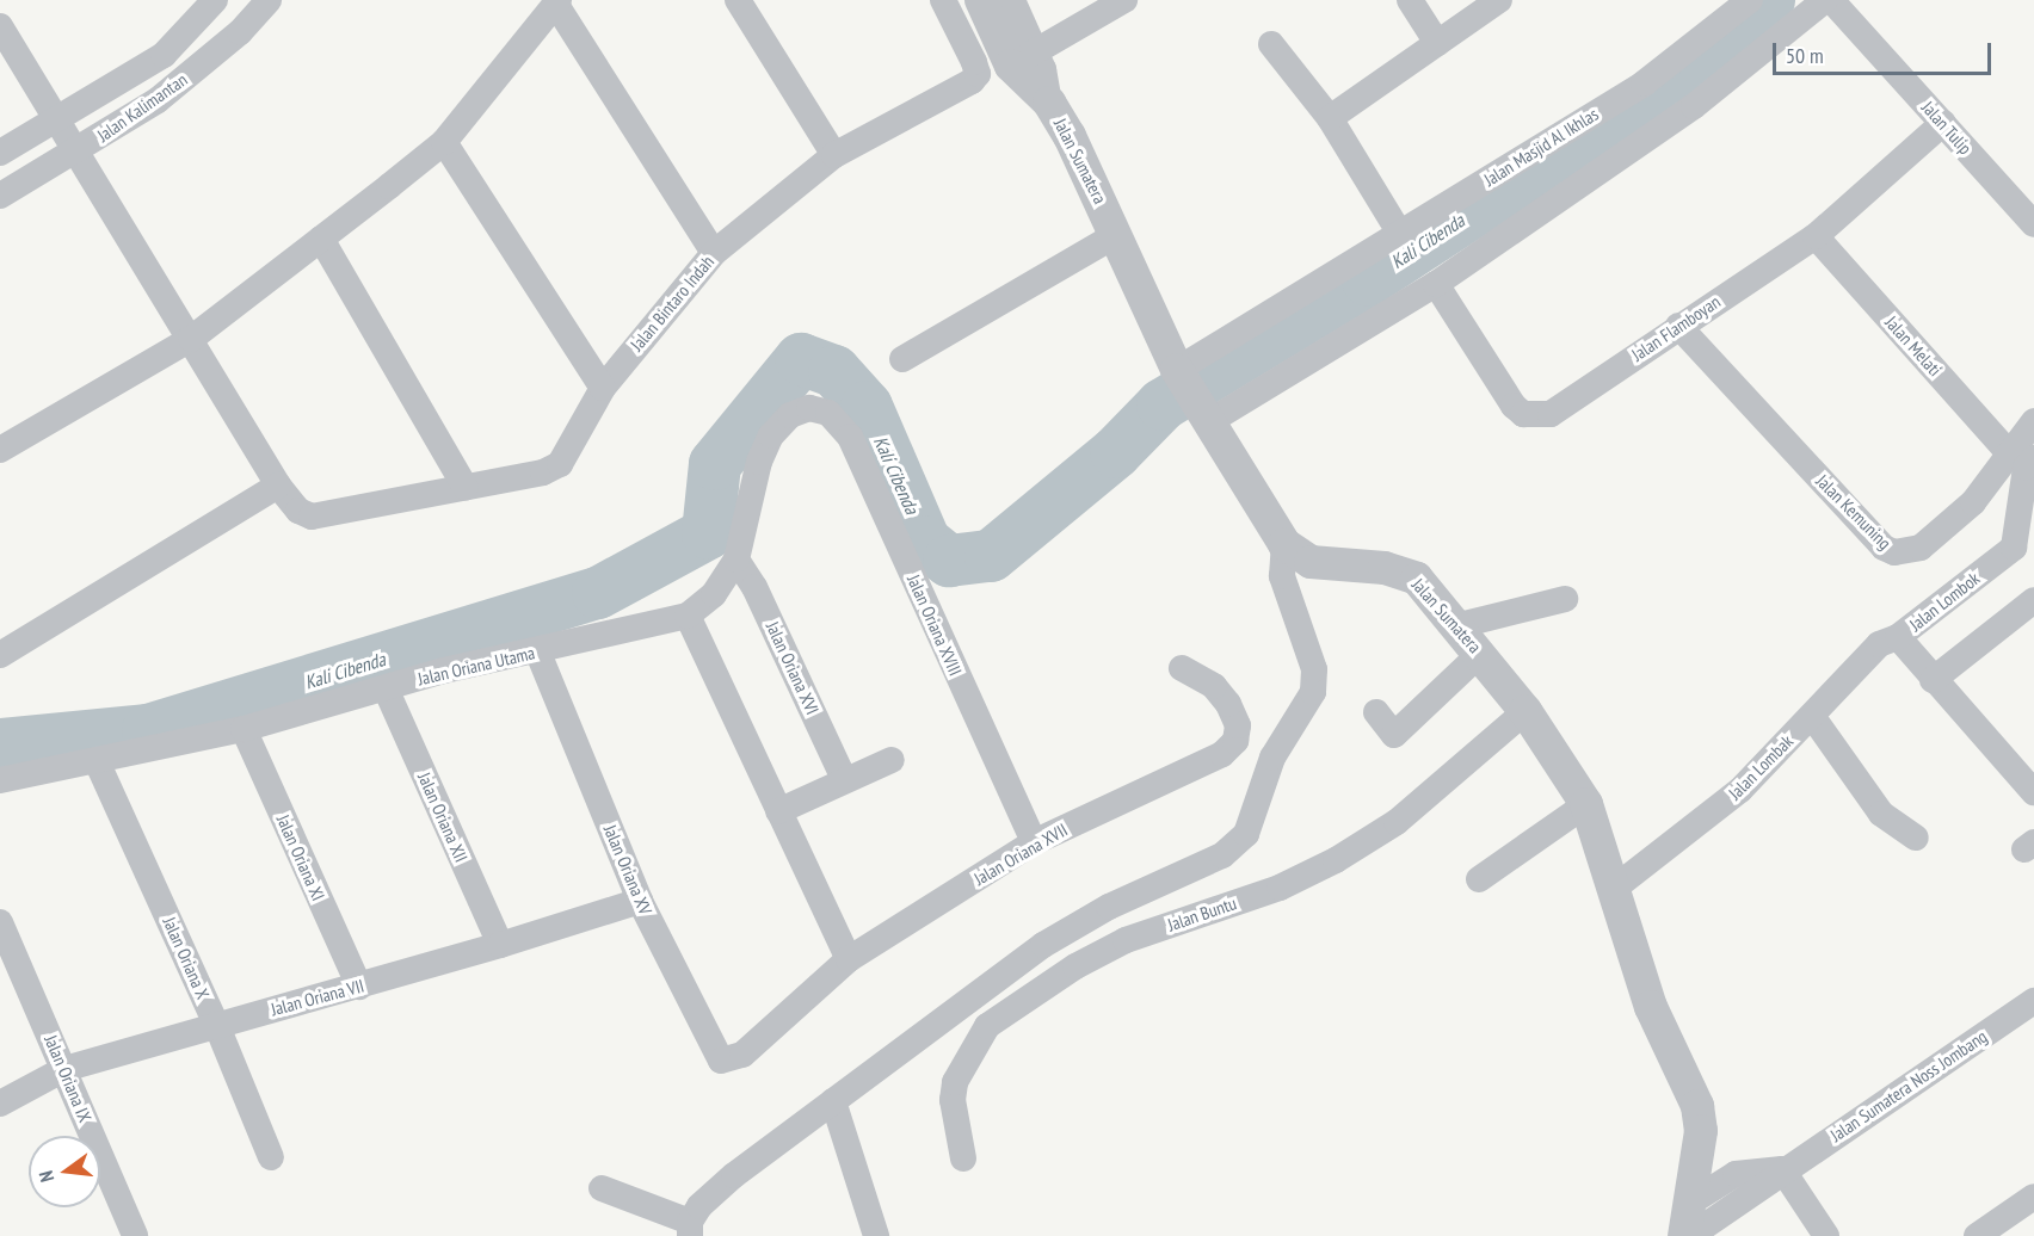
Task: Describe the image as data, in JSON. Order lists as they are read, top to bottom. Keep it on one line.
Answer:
{"streets":{"street":["Jalan Kalimantan","Jalan Tulip","Jalan Masjid Al Ikhlas","Jalan Sumatera","Jalan Bintaro Indah","Jalan Flamboyan","Jalan Melati","Jalan Kemuning","Jalan Lombok","Jalan Oriana XVIII","Jalan Oriana Utama","Jalan Oriana XVI","Jalan Lombak","Jalan Oriana XII","Jalan Oriana XVII","Jalan Oriana XI","Jalan Oriana XV","Jalan Buntu","Jalan Oriana X","Jalan Oriana VII","Jalan Oriana IX","Jalan Sumatera Noss Jombang"]},"crossings":[["Jalan Tulip","Jalan Flamboyan"],["Jalan Masjid Al Ikhlas","Jalan Sumatera"],["Jalan Sumatera","Jalan Lombak"],["Jalan Sumatera","Jalan Buntu"],["Jalan Sumatera","Jalan Sumatera Noss Jombang"],["Jalan Flamboyan","Jalan Melati"],["Jalan Flamboyan","Jalan Kemuning"],["Jalan Melati","Jalan Kemuning"],["Jalan Melati","Jalan Lombok"],["Jalan Kemuning","Jalan Lombok"],["Jalan Lombok","Jalan Lombak"],["Jalan Oriana XVIII","Jalan Oriana Utama"],["Jalan Oriana XVIII","Jalan Oriana XVII"],["Jalan Oriana Utama","Jalan Oriana XVI"],["Jalan Oriana Utama","Jalan Oriana XII"],["Jalan Oriana Utama","Jalan Oriana XI"],["Jalan Oriana Utama","Jalan Oriana XV"],["Jalan Oriana Utama","Jalan Oriana X"],["Jalan Oriana XII","Jalan Oriana VII"],["Jalan Oriana XVII","Jalan Oriana XV"],["Jalan Oriana XI","Jalan Oriana VII"],["Jalan Oriana XV","Jalan Oriana VII"],["Jalan Oriana X","Jalan Oriana VII"],["Jalan Oriana VII","Jalan Oriana IX"]],"water":["Kali Cibenda"],"scale_bar":"50 m","north":"left"}
